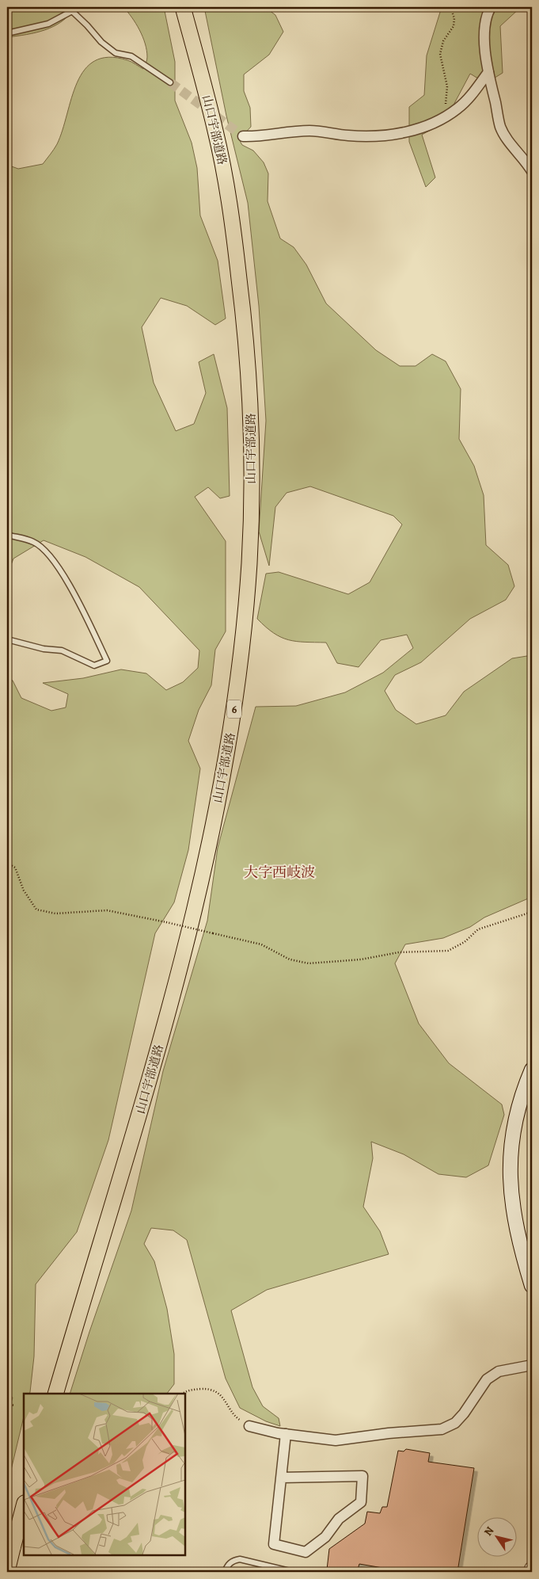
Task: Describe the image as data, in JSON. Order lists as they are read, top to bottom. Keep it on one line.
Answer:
{"streets":{"main road":["山口宇部道路","6"]},"districts":["大字西岐波"],"north":"top left"}
